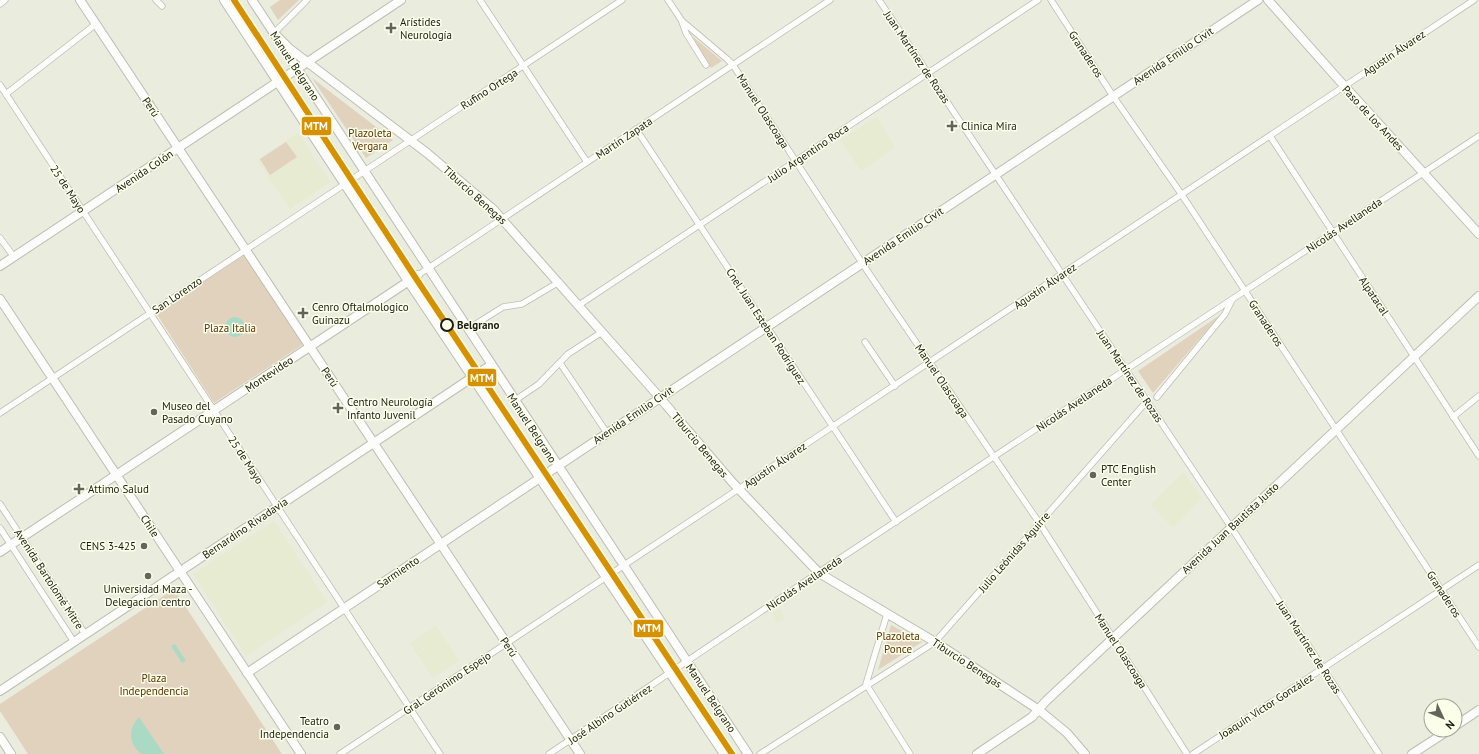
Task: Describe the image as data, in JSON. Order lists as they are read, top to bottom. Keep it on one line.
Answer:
{"streets":{"street":["Agustín Álvarez","Granaderos","Avenida Emilio Civit","Juan Martínez de Rozas","Manuel Belgrano","Rufino Ortega","Perú","Manuel Olascoaga","Paso de los Andes","Martín Zapata","Julio Argentino Roca","Avenida Colón","25 de Mayo","Tiburcio Benegas","Nicolás Avellaneda","San Lorenzo","Alpatacal","Cnel. Juan Esteban Rodríguez","Montevideo","Chile","Bernardino Rivadavia","Avenida Juan Bautista Justo","Julio Leónidas Aguirre","Sarmiento","Avenida Bartolomé Mitre","Gral. Gerónimo Espejo","Joaquín Víctor González","José Albino Gutiérrez"]},"crossings":[["Agustín Álvarez","Granaderos"],["Agustín Álvarez","Juan Martínez de Rozas"],["Agustín Álvarez","Manuel Belgrano"],["Agustín Álvarez","Manuel Olascoaga"],["Agustín Álvarez","Paso de los Andes"],["Agustín Álvarez","Tiburcio Benegas"],["Agustín Álvarez","Alpatacal"],["Agustín Álvarez","Cnel. Juan Esteban Rodríguez"],["Agustín Álvarez","Gral. Gerónimo Espejo"],["Granaderos","Avenida Emilio Civit"],["Granaderos","Nicolás Avellaneda"],["Granaderos","Avenida Juan Bautista Justo"],["Granaderos","Joaquín Víctor González"],["Avenida Emilio Civit","Juan Martínez de Rozas"],["Avenida Emilio Civit","Manuel Belgrano"],["Avenida Emilio Civit","Manuel Olascoaga"],["Avenida Emilio Civit","Tiburcio Benegas"],["Avenida Emilio Civit","Cnel. Juan Esteban Rodríguez"],["Avenida Emilio Civit","Sarmiento"],["Juan Martínez de Rozas","Julio Argentino Roca"],["Juan Martínez de Rozas","Nicolás Avellaneda"],["Juan Martínez de Rozas","Avenida Juan Bautista Justo"],["Juan Martínez de Rozas","Julio Leónidas Aguirre"],["Juan Martínez de Rozas","Joaquín Víctor González"],["Manuel Belgrano","Rufino Ortega"],["Manuel Belgrano","Martín Zapata"],["Manuel Belgrano","Avenida Colón"],["Manuel Belgrano","Tiburcio Benegas"],["Manuel Belgrano","Nicolás Avellaneda"],["Manuel Belgrano","San Lorenzo"],["Manuel Belgrano","Montevideo"],["Manuel Belgrano","Bernardino Rivadavia"],["Manuel Belgrano","Sarmiento"],["Manuel Belgrano","Gral. Gerónimo Espejo"],["Manuel Belgrano","José Albino Gutiérrez"],["Rufino Ortega","Tiburcio Benegas"],["Rufino Ortega","San Lorenzo"],["Perú","Avenida Colón"],["Perú","San Lorenzo"],["Perú","Montevideo"],["Perú","Bernardino Rivadavia"],["Perú","Sarmiento"],["Perú","Gral. Gerónimo Espejo"],["Perú","José Albino Gutiérrez"],["Manuel Olascoaga","Martín Zapata"],["Manuel Olascoaga","Julio Argentino Roca"],["Manuel Olascoaga","Nicolás Avellaneda"],["Manuel Olascoaga","Avenida Juan Bautista Justo"],["Manuel Olascoaga","Julio Leónidas Aguirre"],["Paso de los Andes","Nicolás Avellaneda"],["Martín Zapata","Tiburcio Benegas"],["Martín Zapata","Cnel. Juan Esteban Rodríguez"],["Martín Zapata","Montevideo"],["Julio Argentino Roca","Tiburcio Benegas"],["Julio Argentino Roca","Cnel. Juan Esteban Rodríguez"],["Avenida Colón","25 de Mayo"],["Avenida Colón","Tiburcio Benegas"],["25 de Mayo","San Lorenzo"],["25 de Mayo","Montevideo"],["25 de Mayo","Bernardino Rivadavia"],["25 de Mayo","Sarmiento"],["25 de Mayo","Gral. Gerónimo Espejo"],["Tiburcio Benegas","Nicolás Avellaneda"],["Tiburcio Benegas","Avenida Juan Bautista Justo"],["Tiburcio Benegas","Julio Leónidas Aguirre"],["Nicolás Avellaneda","Alpatacal"],["Nicolás Avellaneda","Cnel. Juan Esteban Rodríguez"],["Nicolás Avellaneda","José Albino Gutiérrez"],["San Lorenzo","Chile"],["Alpatacal","Avenida Juan Bautista Justo"],["Montevideo","Chile"],["Montevideo","Avenida Bartolomé Mitre"],["Chile","Bernardino Rivadavia"],["Chile","Sarmiento"],["Bernardino Rivadavia","Avenida Bartolomé Mitre"]],"parks":["Plazoleta Vergara","Plaza Italia","Plazoleta Ponce","Plaza Independencia"],"places":{"health":["Arístides Neurología","Clinica Mira","Cenro Oftalmologico Guinazu","Centro Neurología Infanto Juvenil","Attimo Salud"],"other":["Belgrano","Museo del Pasado Cuyano","PTC English Center","CENS 3-425","Universidad Maza - Delegacion centro","Teatro Independencia"]},"lines":["transit line MTM"],"north":"bottom right"}
